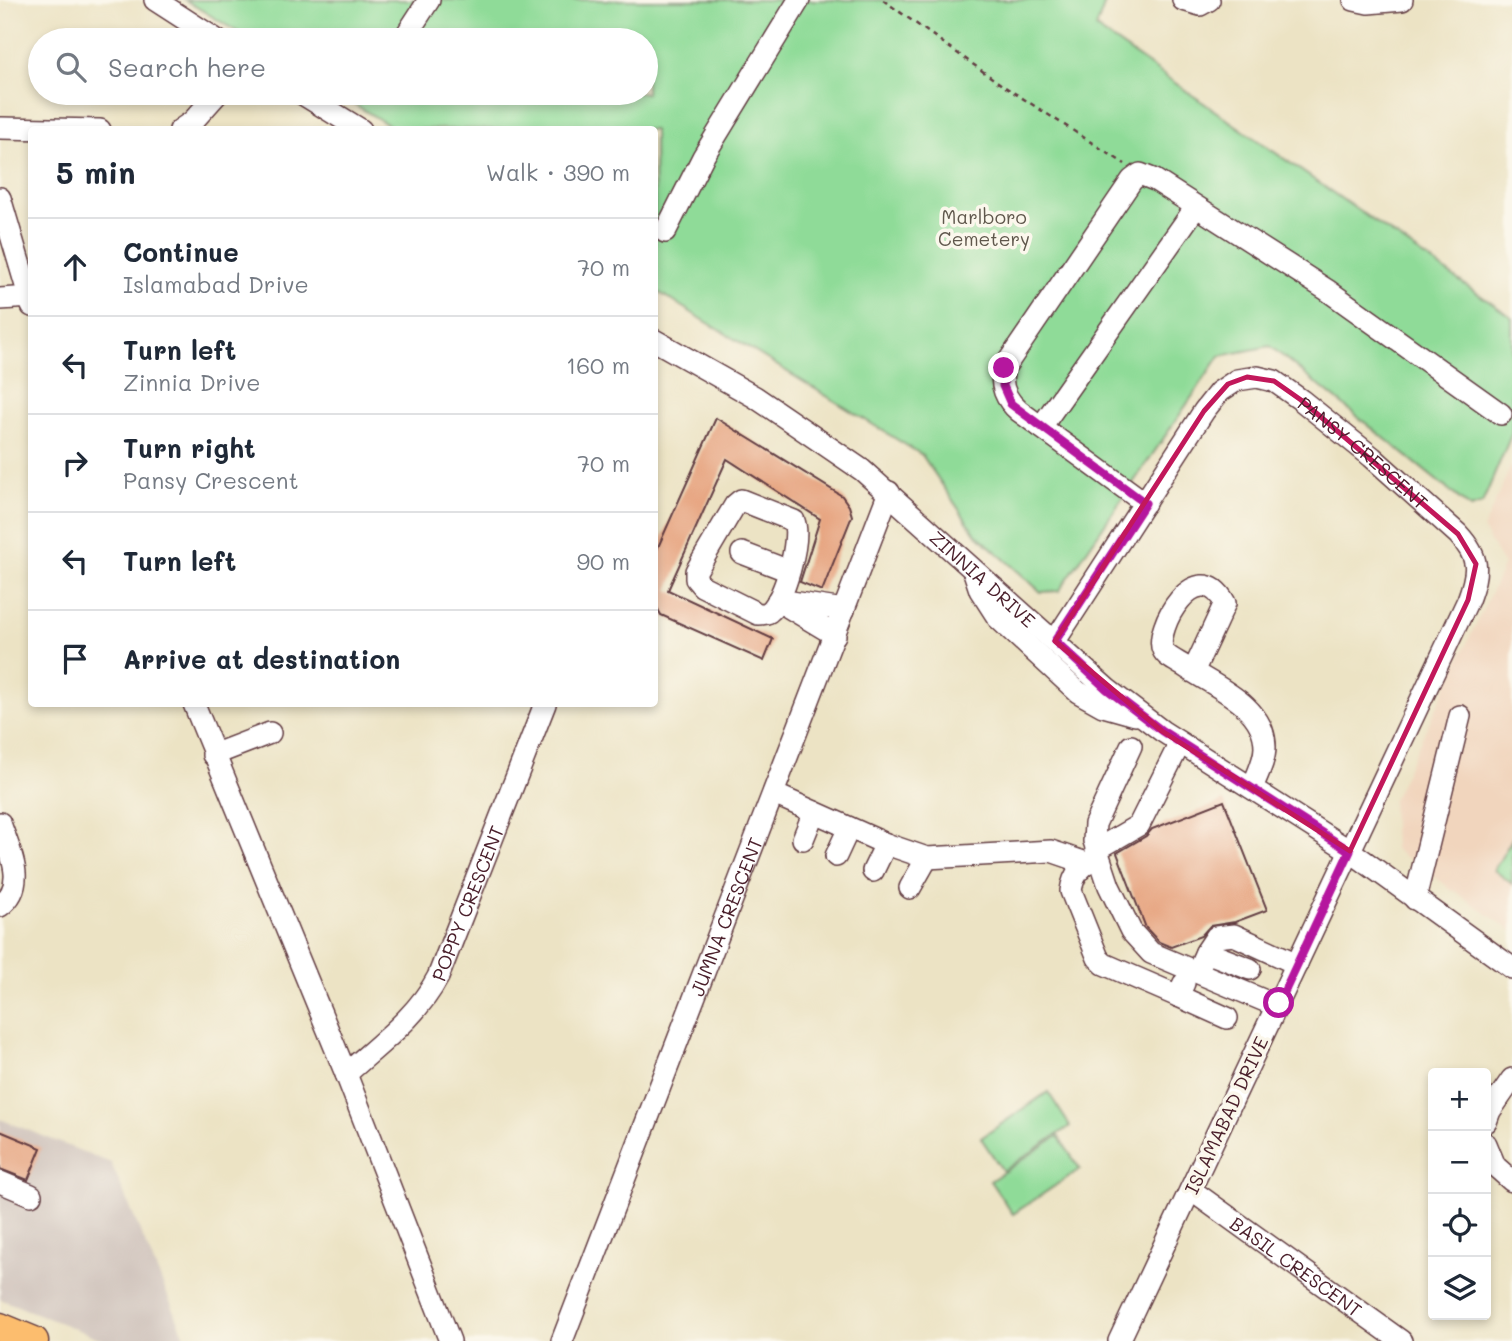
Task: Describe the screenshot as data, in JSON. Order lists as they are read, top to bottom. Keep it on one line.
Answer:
{"streets":{"street":["PANSY CRESCENT","ZINNIA DRIVE","POPPY CRESCENT","JUMNA CRESCENT","ISLAMABAD DRIVE","BASIL CRESCENT"]},"crossings":[["PANSY CRESCENT","ZINNIA DRIVE"],["PANSY CRESCENT","ISLAMABAD DRIVE"],["ZINNIA DRIVE","JUMNA CRESCENT"],["ZINNIA DRIVE","ISLAMABAD DRIVE"],["ISLAMABAD DRIVE","BASIL CRESCENT"]],"parks":["Marlboro Cemetery"],"page":{"search":"Search here","heading":["5 min","Walk · 390 m"],"list":[["Continue","Islamabad Drive","70 m"],["Turn left","Zinnia Drive","160 m"],["Turn right","Pansy Crescent","70 m"],["Turn left","90 m"],"Arrive at destination"],"map_buttons":["+","−"]}}
